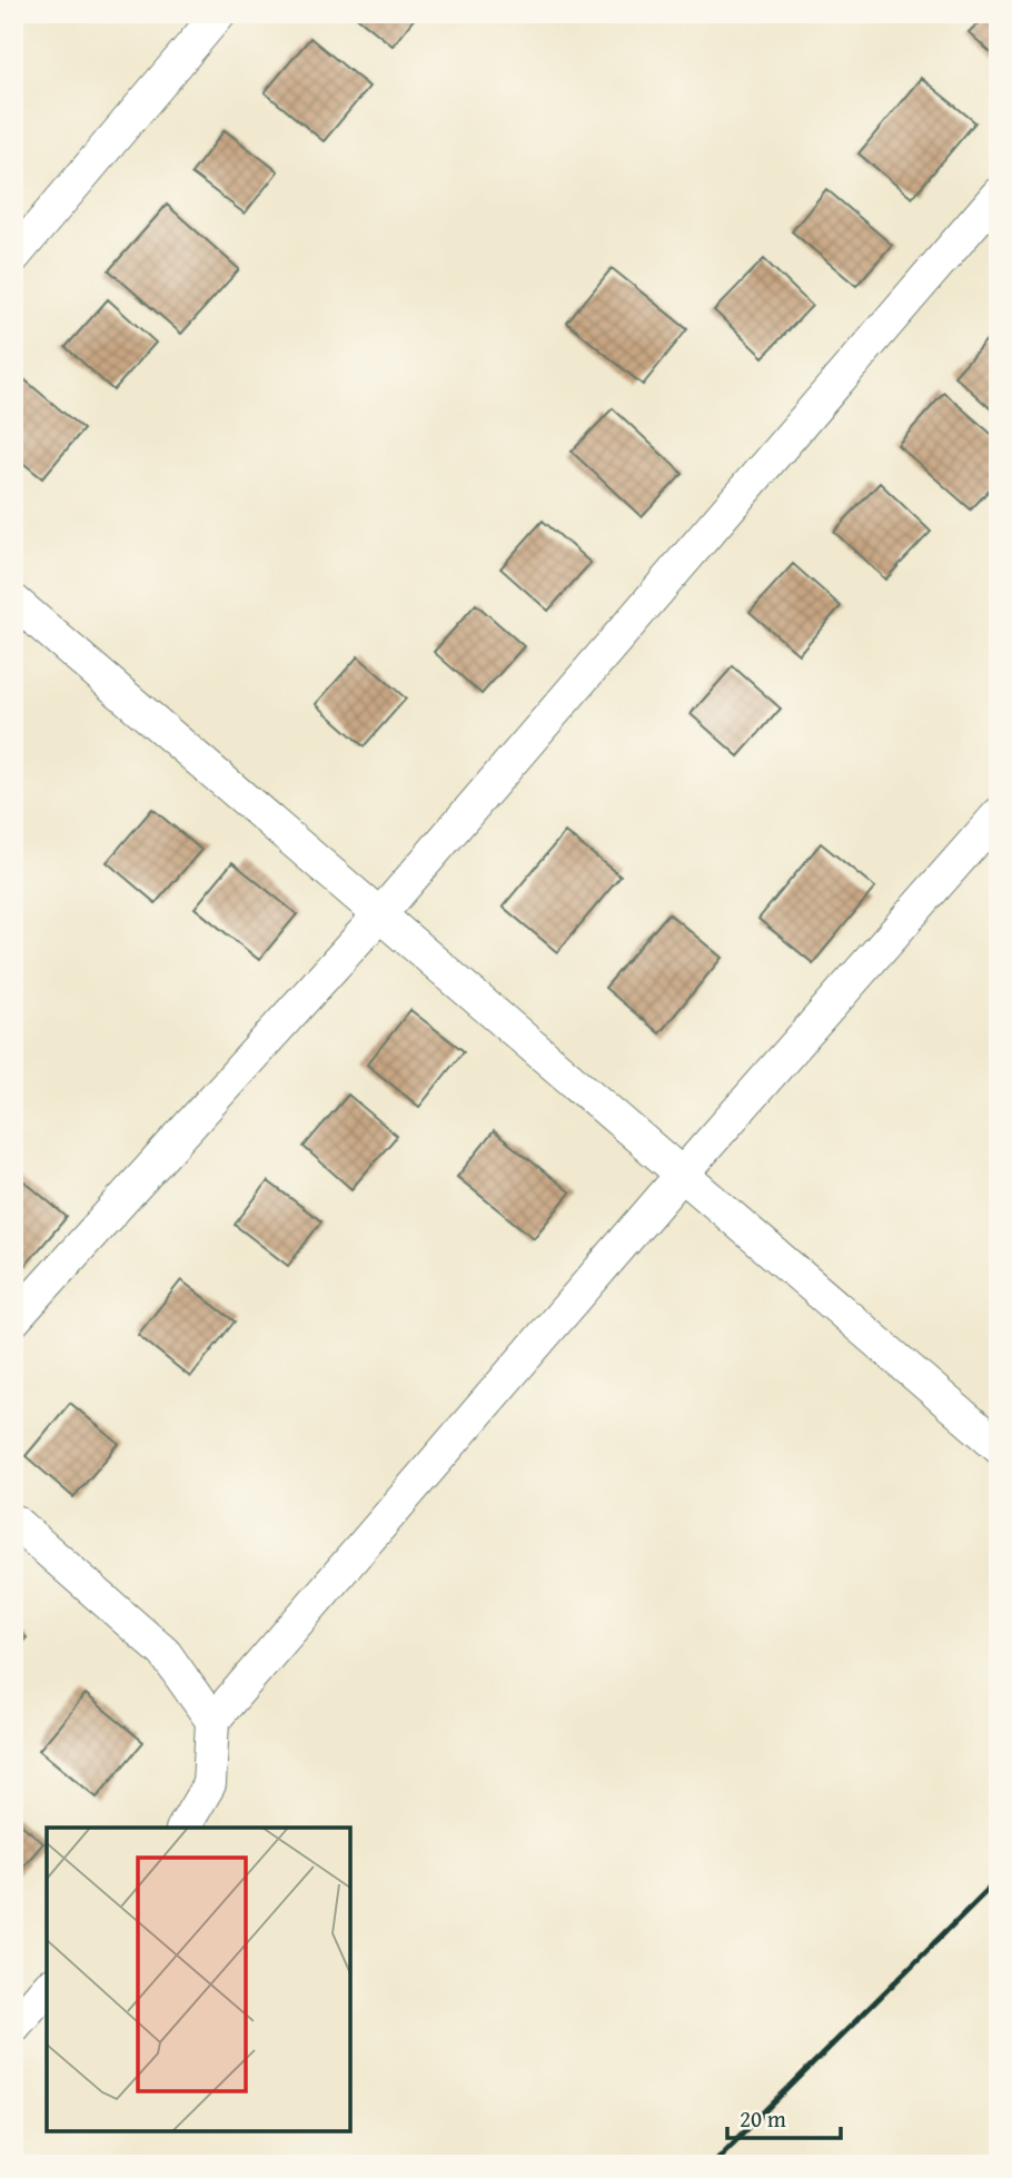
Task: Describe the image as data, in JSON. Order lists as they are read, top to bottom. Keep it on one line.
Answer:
{"scale_bar":"20 m"}
